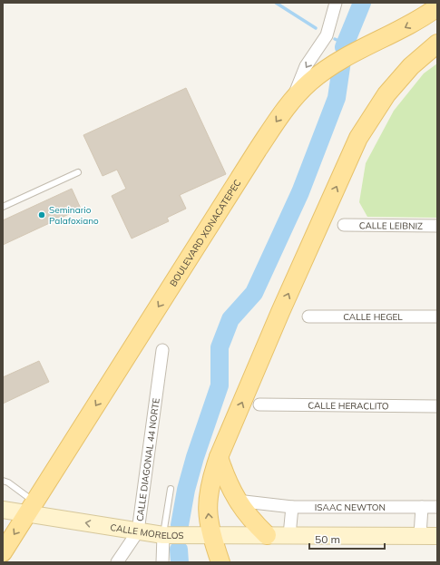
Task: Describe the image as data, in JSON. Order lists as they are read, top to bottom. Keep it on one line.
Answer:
{"streets":{"main road":["BOULEVARD XONACATEPEC","CALLE MORELOS"],"street":["CALLE LEIBNIZ","CALLE HEGEL","CALLE HERACLITO","CALLE DIAGONAL 44 NORTE","ISAAC NEWTON"]},"crossings":[["BOULEVARD XONACATEPEC","CALLE MORELOS"],["CALLE DIAGONAL 44 NORTE","CALLE MORELOS"]],"places":["Seminario Palafoxiano"],"scale_bar":"50 m"}
